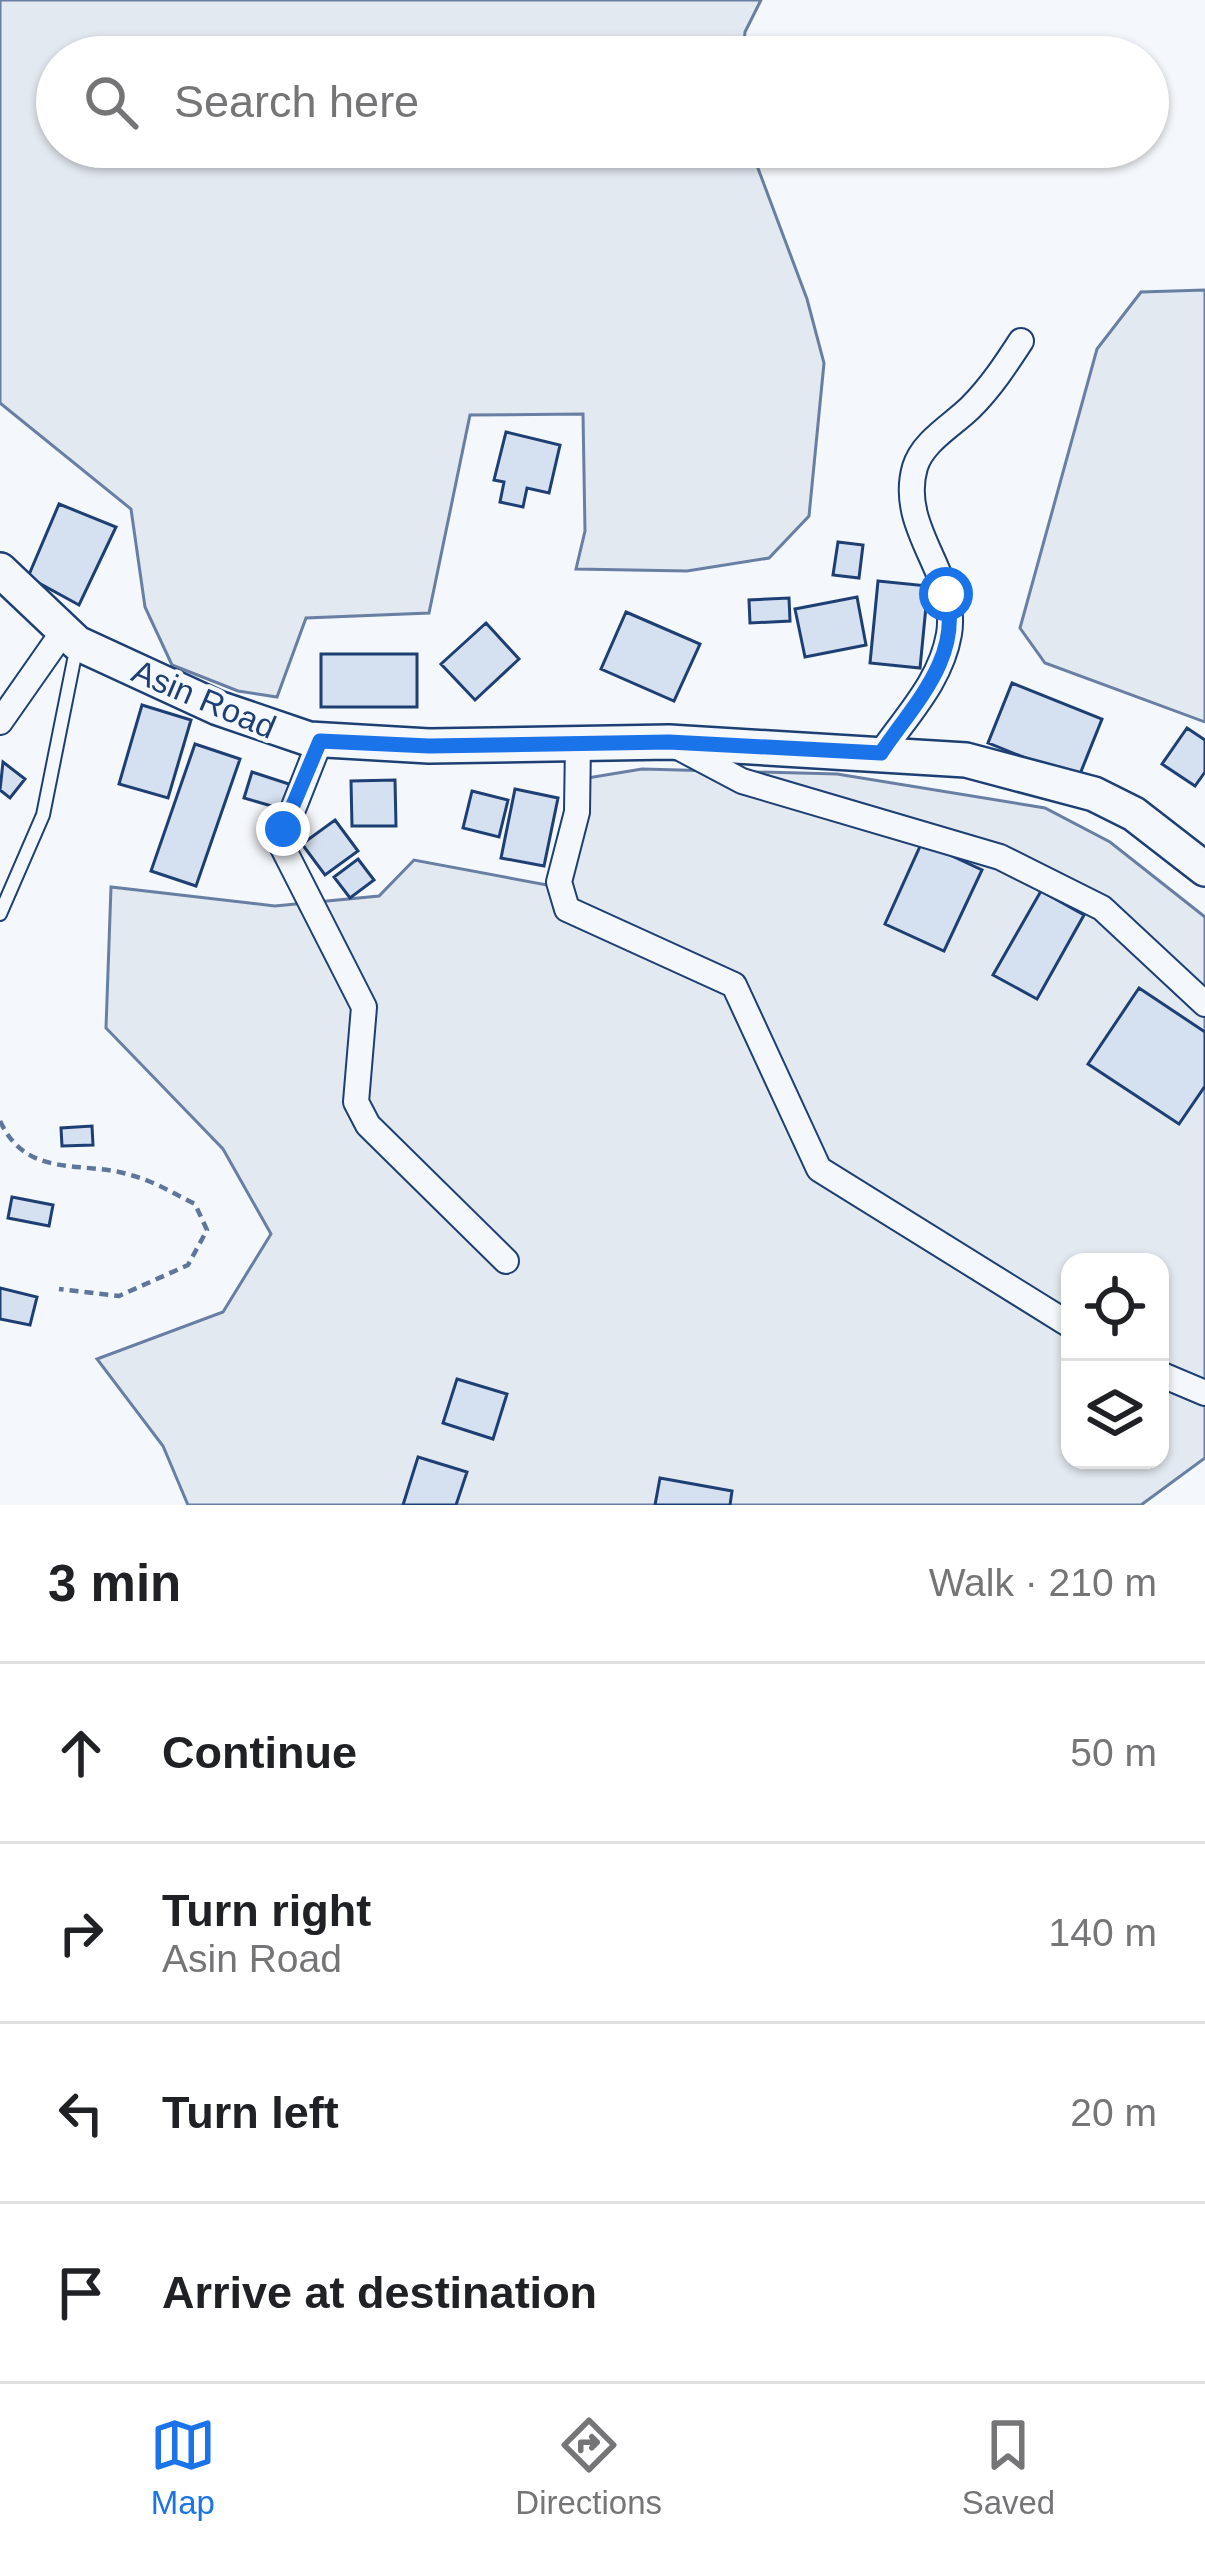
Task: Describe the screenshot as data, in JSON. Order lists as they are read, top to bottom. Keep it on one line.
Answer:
{"streets":{"main road":["Asin Road"]},"page":{"search":"Search here","heading":["3 min","Walk · 210 m"],"list":[["Continue","50 m"],["Turn right","Asin Road","140 m"],["Turn left","20 m"],"Arrive at destination"],"nav":["Map","Directions","Saved"]}}
